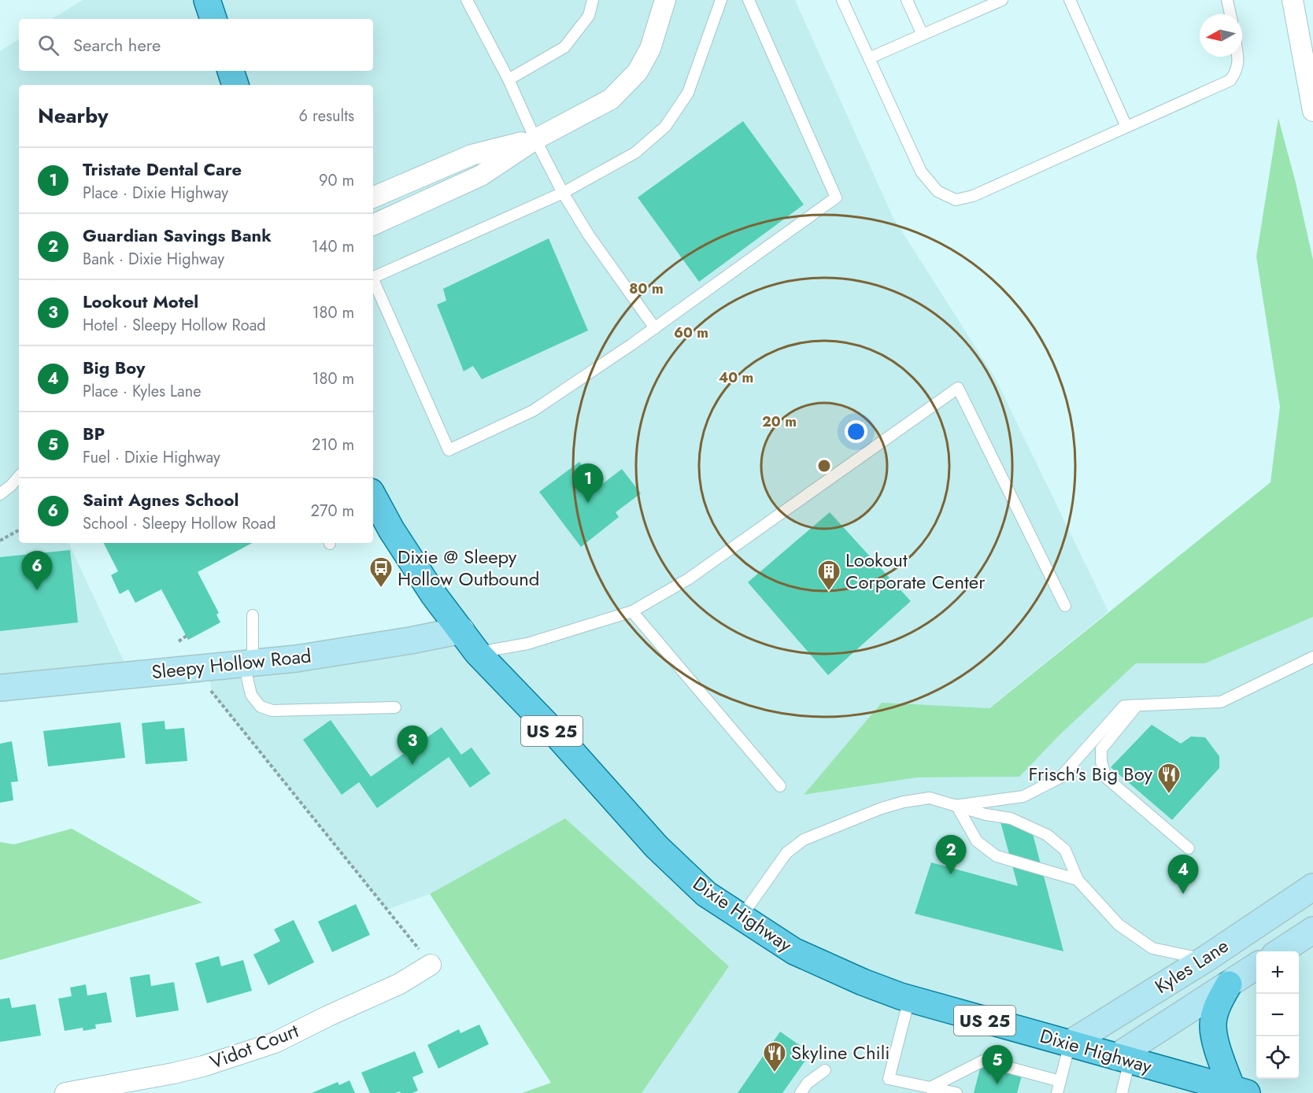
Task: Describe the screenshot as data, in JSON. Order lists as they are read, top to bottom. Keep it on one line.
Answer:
{"streets":{"main road":["Sleepy Hollow Road","US 25","Dixie Highway","Kyles Lane"],"street":["Vidot Court"]},"crossings":[["Sleepy Hollow Road","Dixie Highway"],["Dixie Highway","Kyles Lane"]],"places":{"bus stop":["Dixie @ Sleepy Hollow Outbound"],"building":["Lookout Corporate Center"],"restaurant":["Frisch's Big Boy","Skyline Chili"]},"north":"left","page":{"search":"Search here","heading":["Nearby","6 results"],"list":[{"mark":"1","name":"Tristate Dental Care","note":"Place · Dixie Highway","value":"90 m"},{"mark":"2","name":"Guardian Savings Bank","note":"Bank · Dixie Highway","value":"140 m"},{"mark":"3","name":"Lookout Motel","note":"Hotel · Sleepy Hollow Road","value":"180 m"},{"mark":"4","name":"Big Boy","note":"Place · Kyles Lane","value":"180 m"},{"mark":"5","name":"BP","note":"Fuel · Dixie Highway","value":"210 m"},{"mark":"6","name":"Saint Agnes School","note":"School · Sleepy Hollow Road","value":"270 m"}],"pins":["1","6","3","2","4","5"],"map_buttons":["+","−"]},"rings":["80 m","60 m","40 m","20 m"]}
